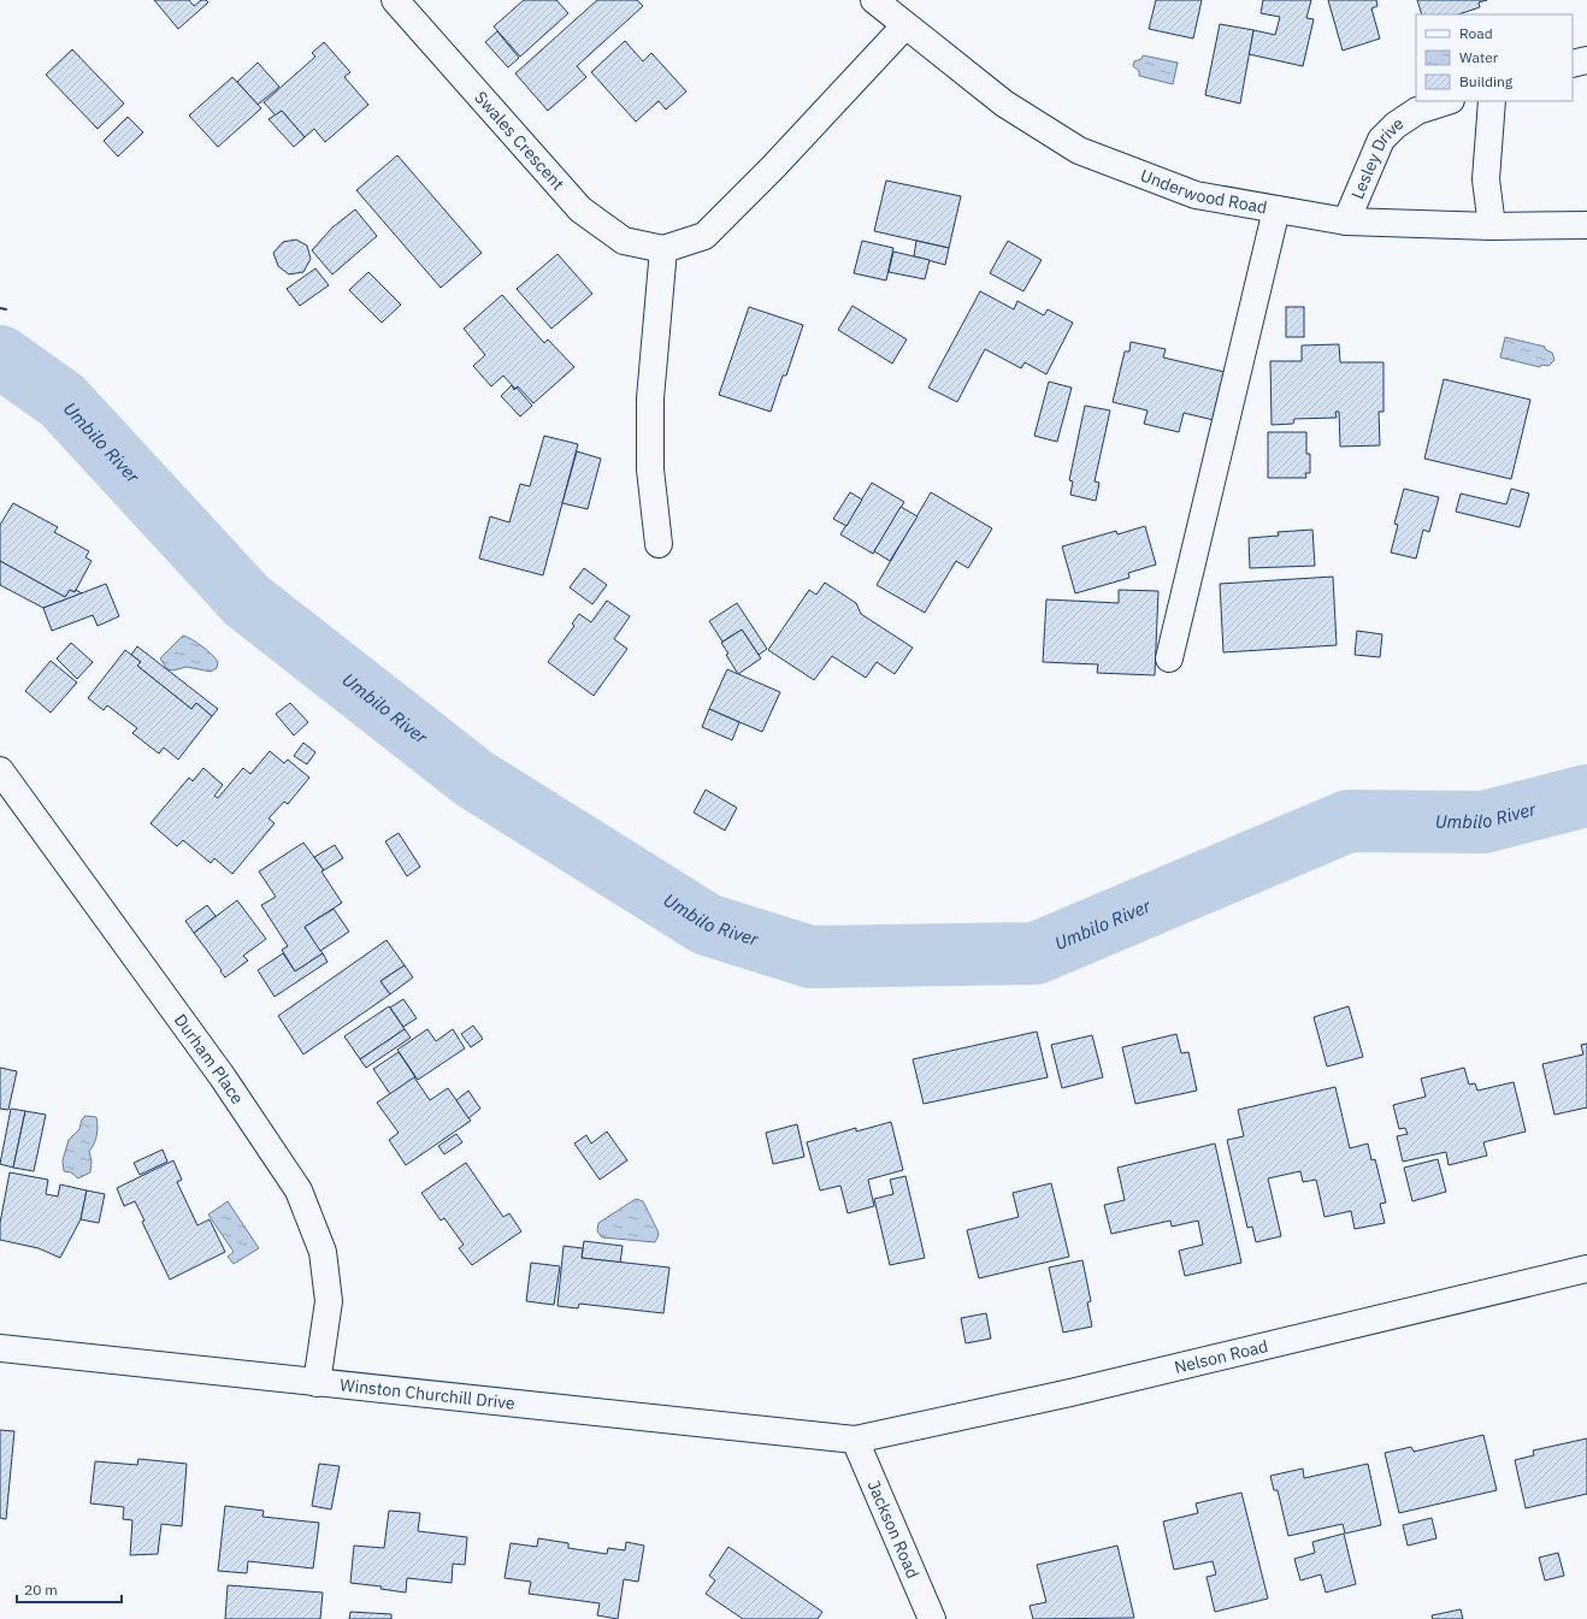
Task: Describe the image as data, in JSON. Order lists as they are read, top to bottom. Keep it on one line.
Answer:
{"streets":{"street":["Swales Crescent","Lesley Drive","Underwood Road","Durham Place","Nelson Road","Winston Churchill Drive","Jackson Road"]},"crossings":[["Swales Crescent","Underwood Road"],["Lesley Drive","Underwood Road"],["Durham Place","Winston Churchill Drive"],["Nelson Road","Winston Churchill Drive"],["Nelson Road","Jackson Road"],["Winston Churchill Drive","Jackson Road"]],"water":["Umbilo River"],"legend":["Road","Water","Building"],"scale_bar":"20 m"}
